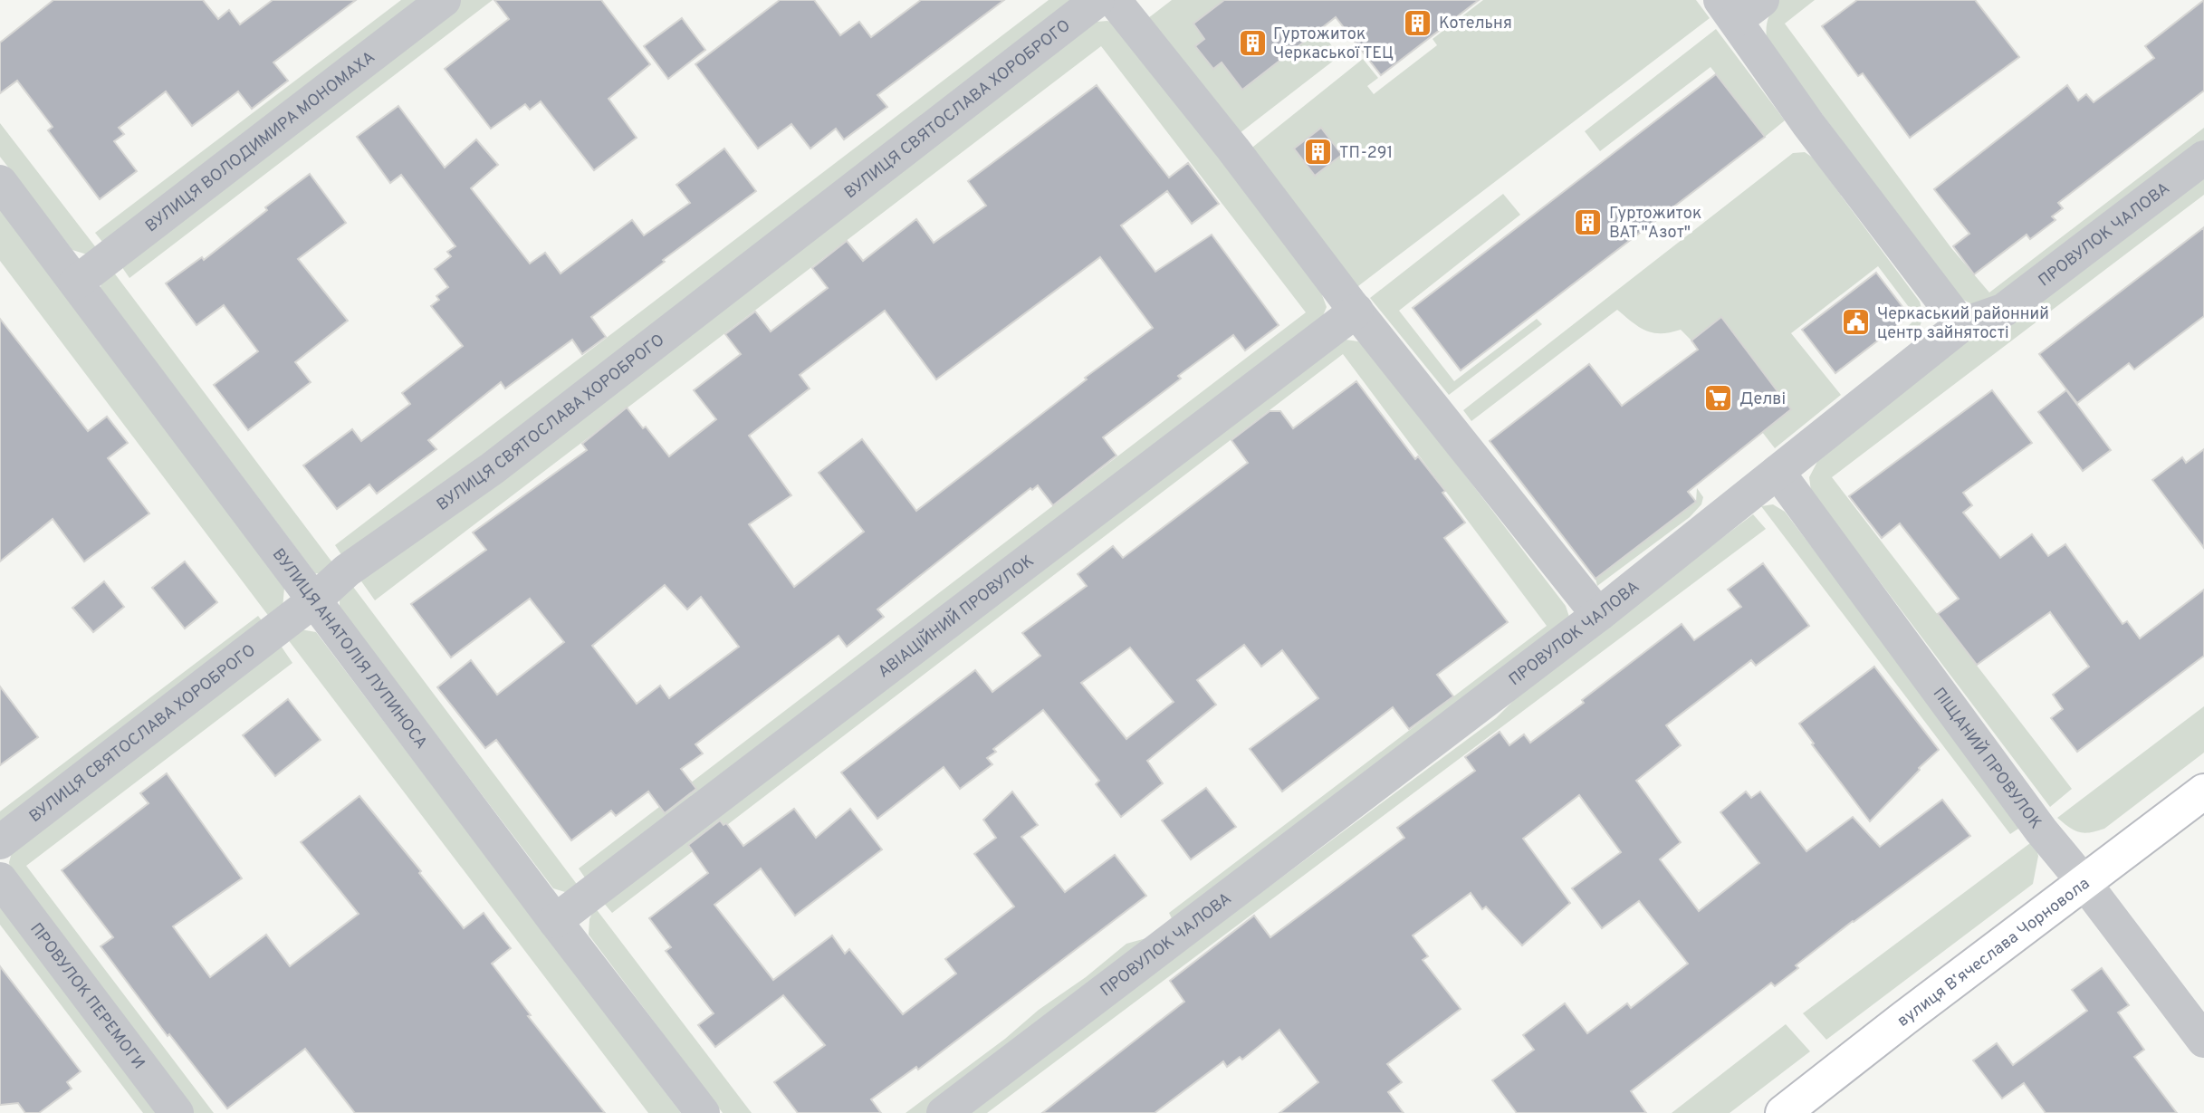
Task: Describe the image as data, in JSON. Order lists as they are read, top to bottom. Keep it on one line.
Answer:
{"streets":{"main road":["вулиця Вʼячеслава Чорновола"],"street":["ВУЛИЦЯ СВЯТОСЛАВА ХОРОБРОГО","ВУЛИЦЯ ВОЛОДИМИРА МОНОМАХА","ПРОВУЛОК ЧАЛОВА","АВІАЦІЙНИЙ ПРОВУЛОК","ВУЛИЦЯ АНАТОЛІЯ ЛУПИНОСА","ПІЩАНИЙ ПРОВУЛОК","ПРОВУЛОК ПЕРЕМОГИ"]},"crossings":[["ВУЛИЦЯ СВЯТОСЛАВА ХОРОБРОГО","ВУЛИЦЯ АНАТОЛІЯ ЛУПИНОСА"],["ВУЛИЦЯ ВОЛОДИМИРА МОНОМАХА","ВУЛИЦЯ АНАТОЛІЯ ЛУПИНОСА"],["ПРОВУЛОК ЧАЛОВА","ПІЩАНИЙ ПРОВУЛОК"],["АВІАЦІЙНИЙ ПРОВУЛОК","ВУЛИЦЯ АНАТОЛІЯ ЛУПИНОСА"],["ПІЩАНИЙ ПРОВУЛОК","вулиця Вʼячеслава Чорновола"]],"places":{"building":["Котельня","Гуртожиток Черкаської ТЕЦ","ТП-291","Гуртожиток ВАТ \"Азот\""],"public building":["Черкаський районний центр зайнятості"],"supermarket":["Делві"]}}
